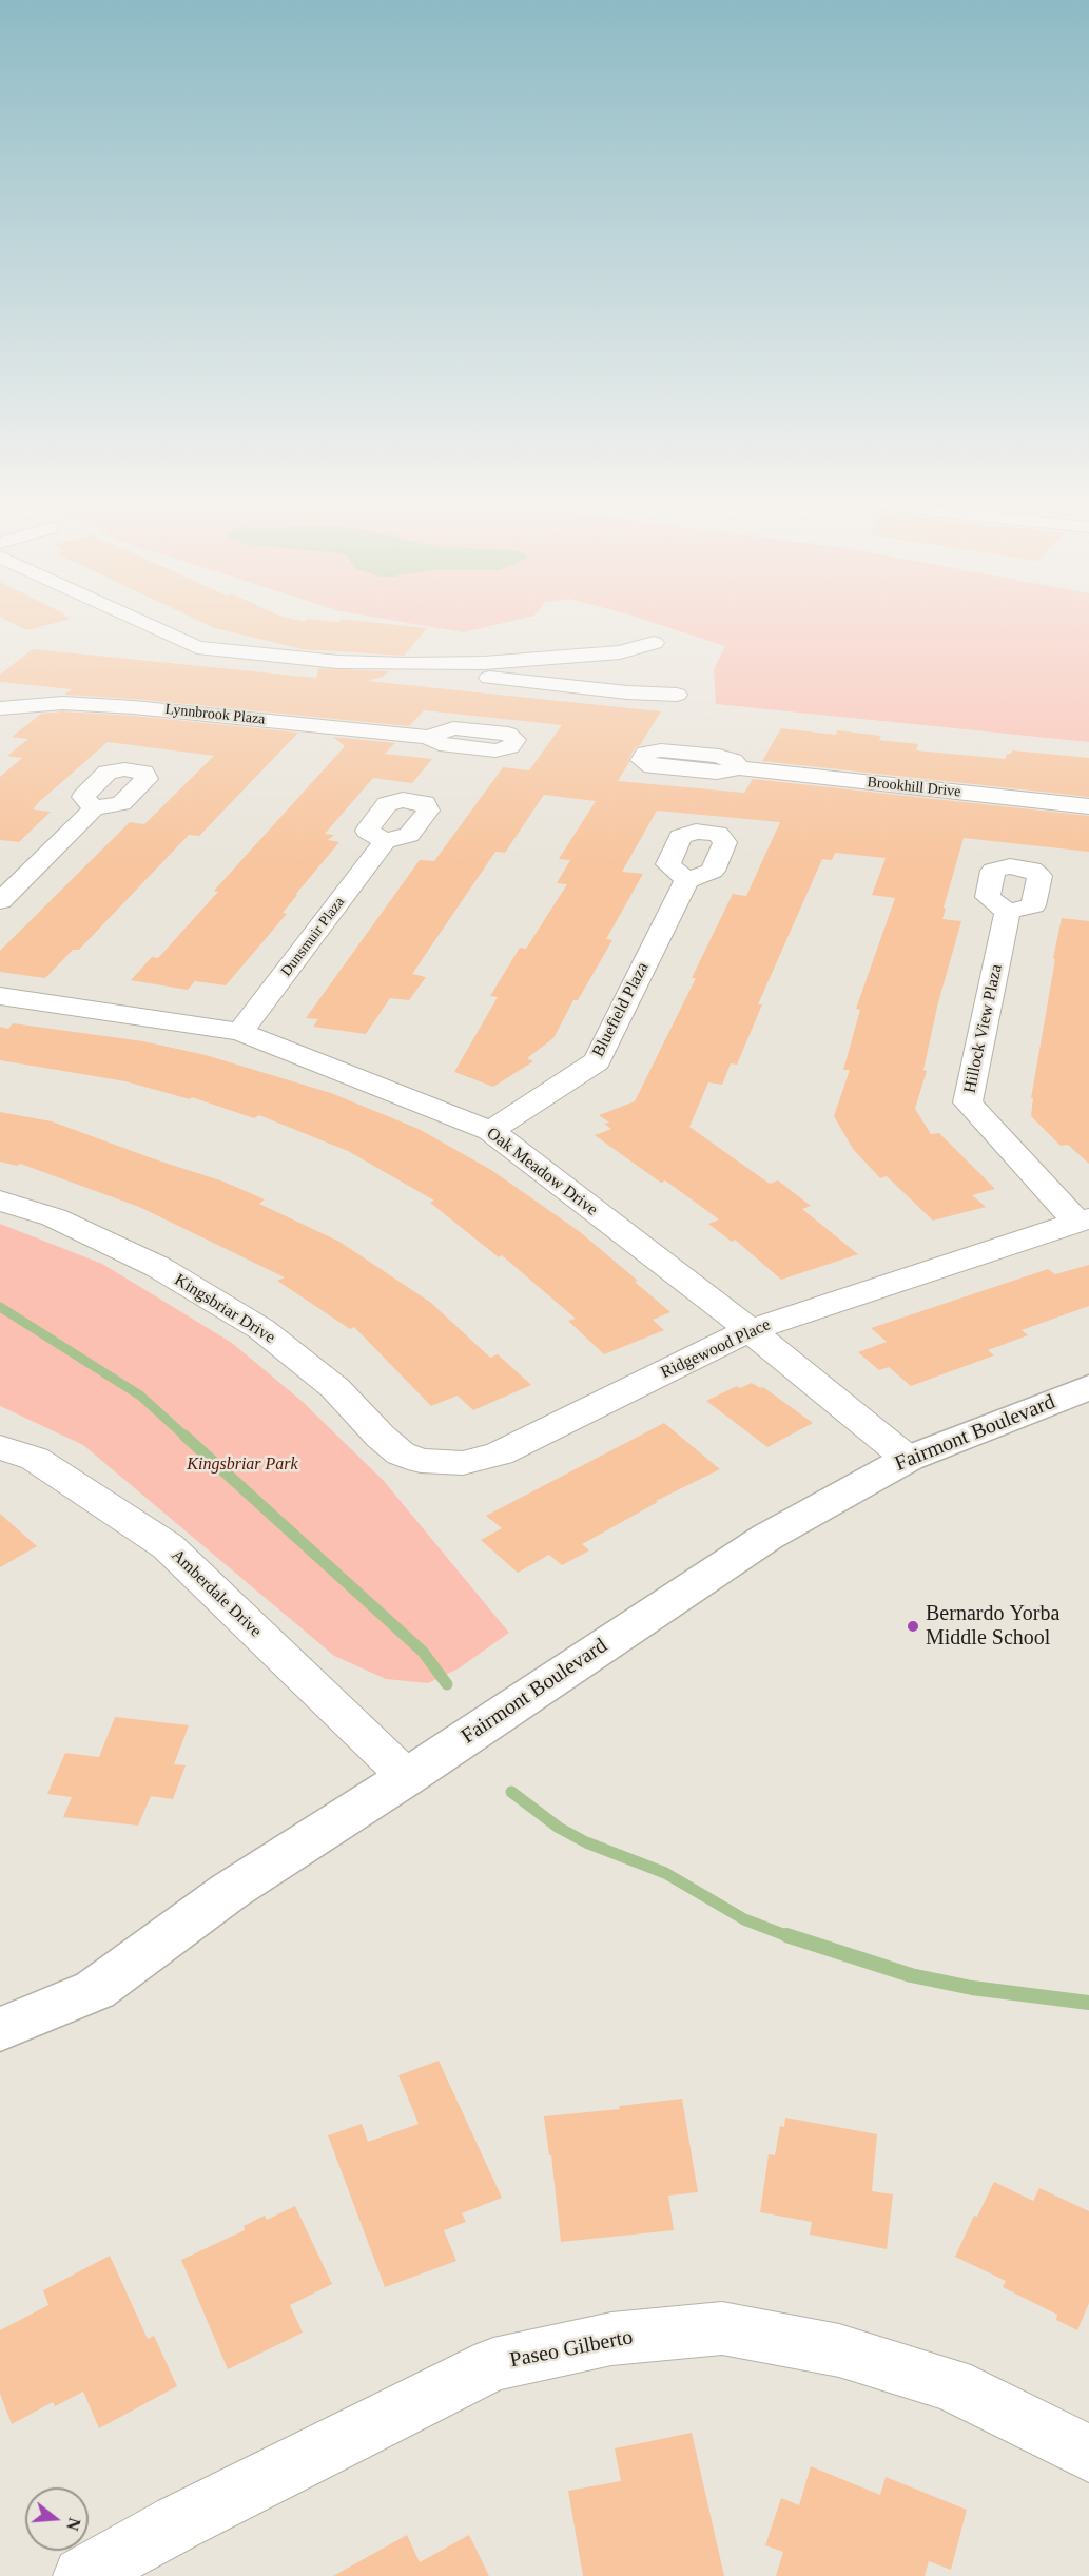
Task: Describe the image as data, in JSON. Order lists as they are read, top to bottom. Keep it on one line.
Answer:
{"streets":{"main road":["Fairmont Boulevard"],"street":["Lynnbrook Plaza","Brookhill Drive","Dunsmuir Plaza","Bluefield Plaza","Hillock View Plaza","Oak Meadow Drive","Kingsbriar Drive","Ridgewood Place","Amberdale Drive","Paseo Gilberto"]},"crossings":[["Dunsmuir Plaza","Oak Meadow Drive"],["Bluefield Plaza","Oak Meadow Drive"],["Hillock View Plaza","Ridgewood Place"],["Oak Meadow Drive","Ridgewood Place"],["Oak Meadow Drive","Fairmont Boulevard"],["Kingsbriar Drive","Ridgewood Place"],["Fairmont Boulevard","Amberdale Drive"]],"parks":["Kingsbriar Park"],"places":["Bernardo Yorba Middle School"],"north":"right"}
